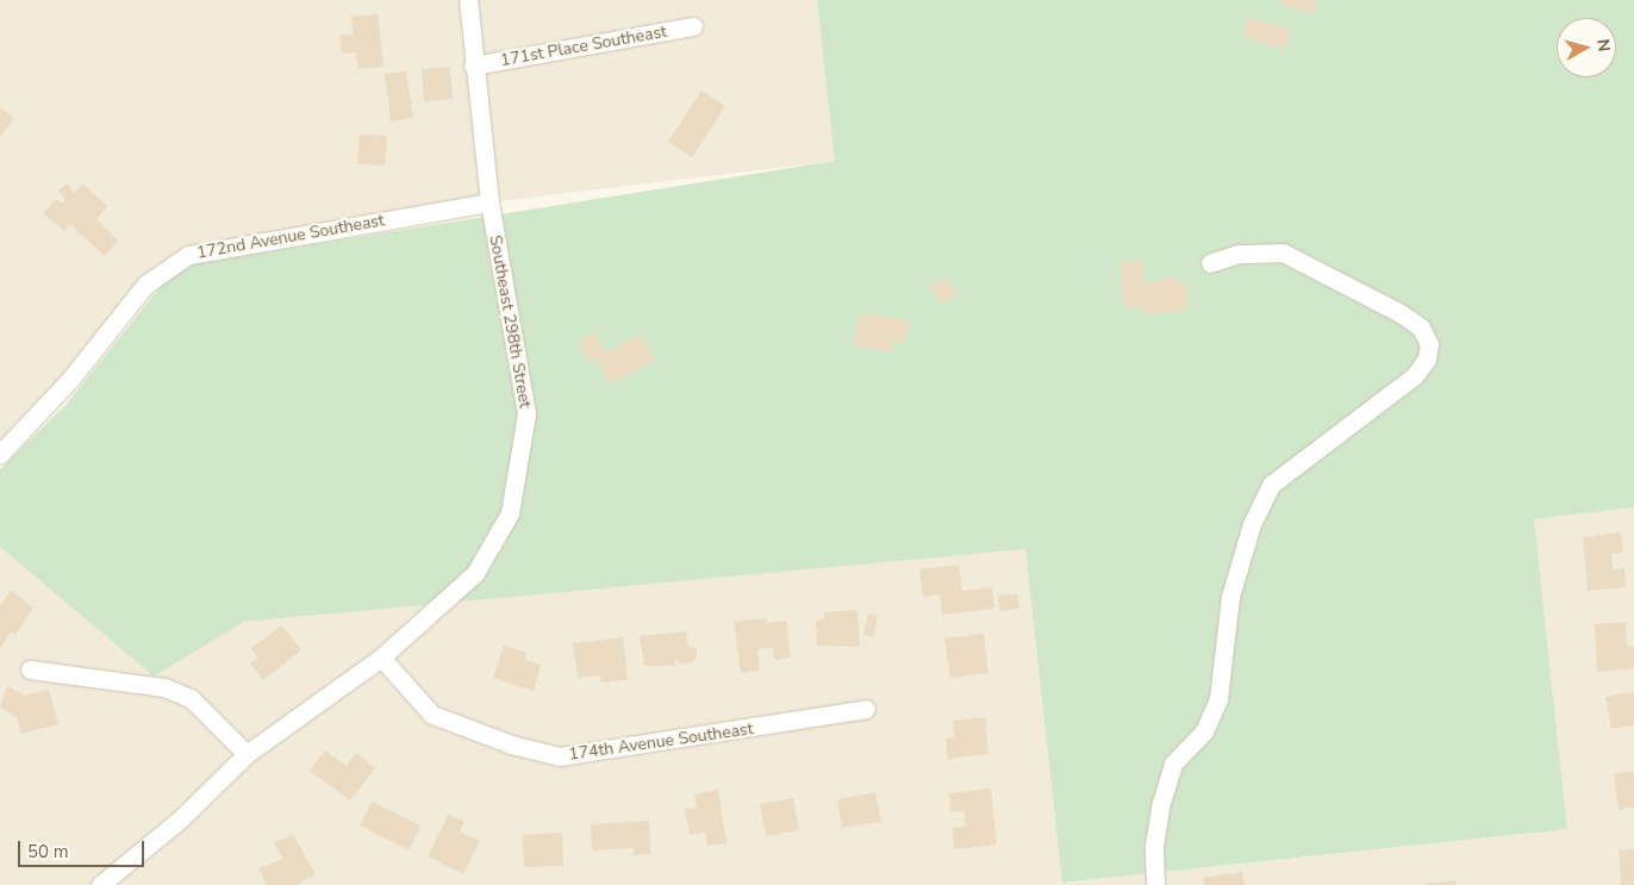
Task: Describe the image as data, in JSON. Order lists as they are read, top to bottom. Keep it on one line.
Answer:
{"streets":{"street":["171st Place Southeast","172nd Avenue Southeast","Southeast 298th Street","174th Avenue Southeast"]},"crossings":[["171st Place Southeast","Southeast 298th Street"],["172nd Avenue Southeast","Southeast 298th Street"],["Southeast 298th Street","174th Avenue Southeast"]],"scale_bar":"50 m","north":"right"}
